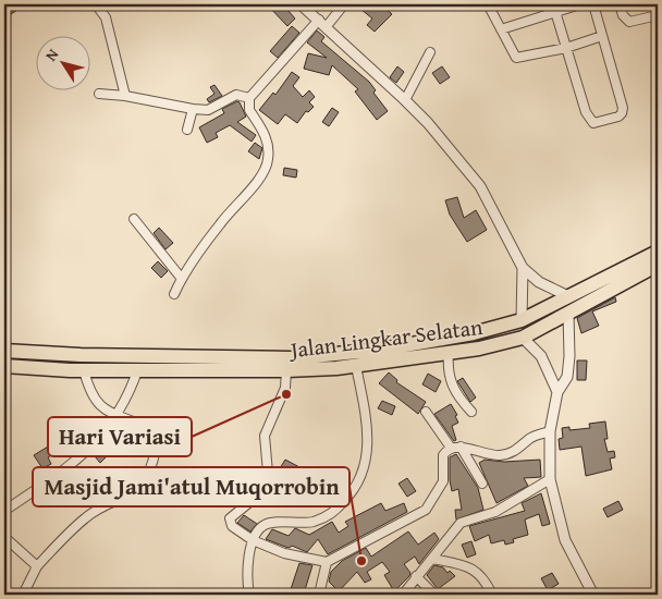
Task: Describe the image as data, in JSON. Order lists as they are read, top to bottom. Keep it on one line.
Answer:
{"streets":{"highway":["Jalan Lingkar Selatan"]},"places":["Hari Variasi","Masjid Jami'atul Muqorrobin"],"north":"top left"}
